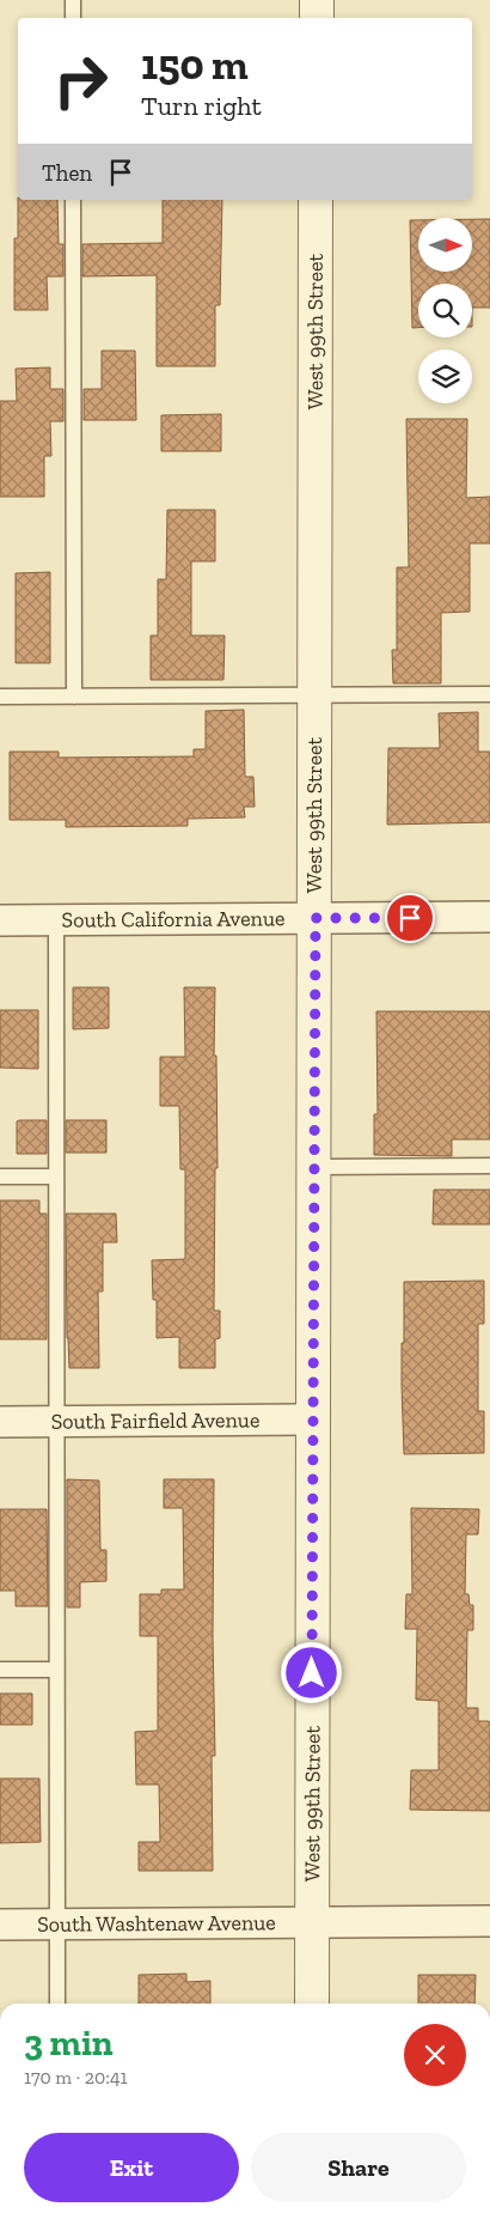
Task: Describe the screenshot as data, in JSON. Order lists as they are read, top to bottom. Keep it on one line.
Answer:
{"streets":{"street":["West 99th Street","South California Avenue","South Fairfield Avenue","South Washtenaw Avenue"]},"crossings":[["West 99th Street","South California Avenue"],["West 99th Street","South Fairfield Avenue"],["West 99th Street","South Washtenaw Avenue"]],"north":"right","page":{"turn":["150 m","Turn right"],"then":"Then","heading":["3 min","170 m · 20:41"],"buttons":["Exit","Share"]}}
